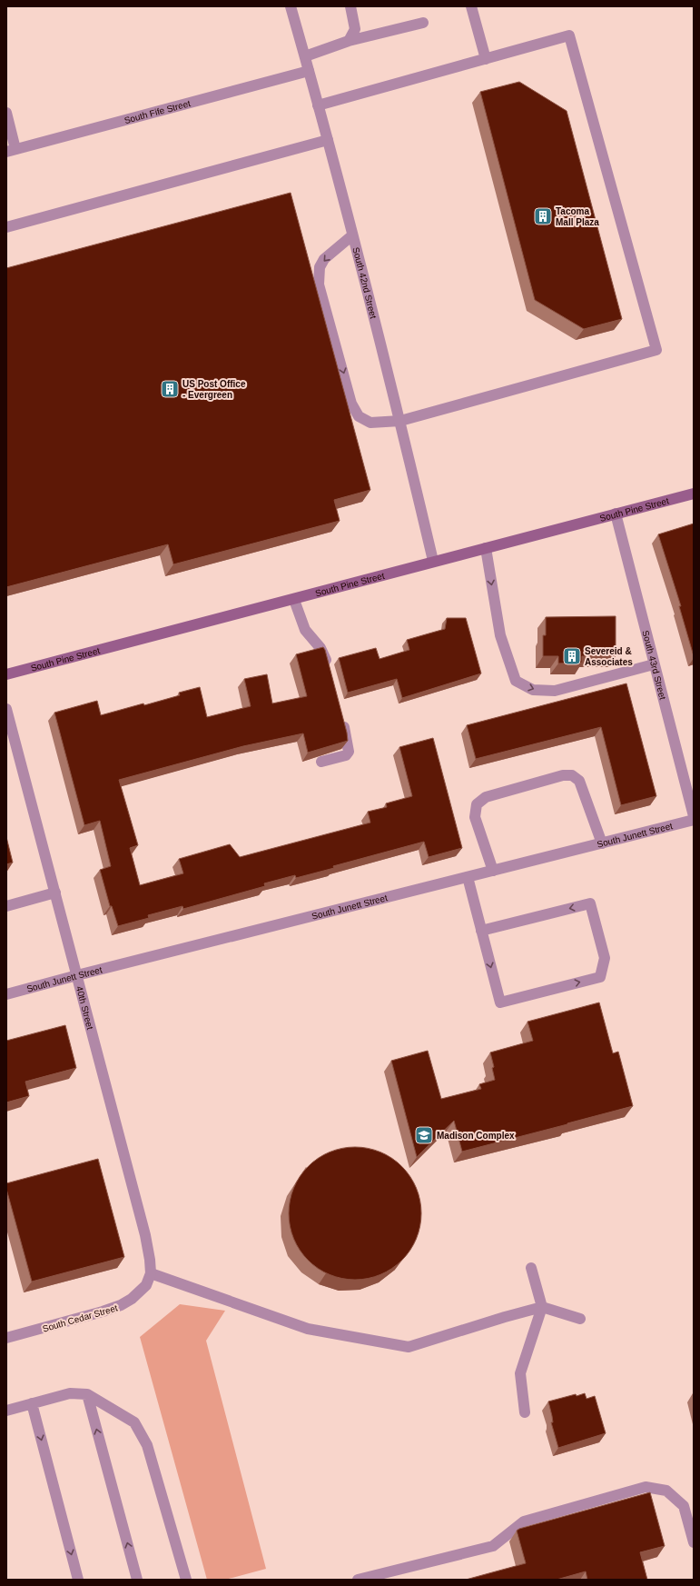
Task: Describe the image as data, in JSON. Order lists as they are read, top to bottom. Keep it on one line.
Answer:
{"streets":{"main road":["South Pine Street"],"street":["South Fife Street","South 42nd Street","South 43rd Street","South Junett Street","40th Street","South Cedar Street"]},"crossings":[["South Fife Street","South 42nd Street"],["South 42nd Street","South Pine Street"],["South Pine Street","South 43rd Street"],["South Junett Street","40th Street"],["40th Street","South Cedar Street"]],"places":{"building":["Tacoma Mall Plaza","US Post Office - Evergreen","Severeid & Associates"],"school or university":["Madison Complex"]}}
